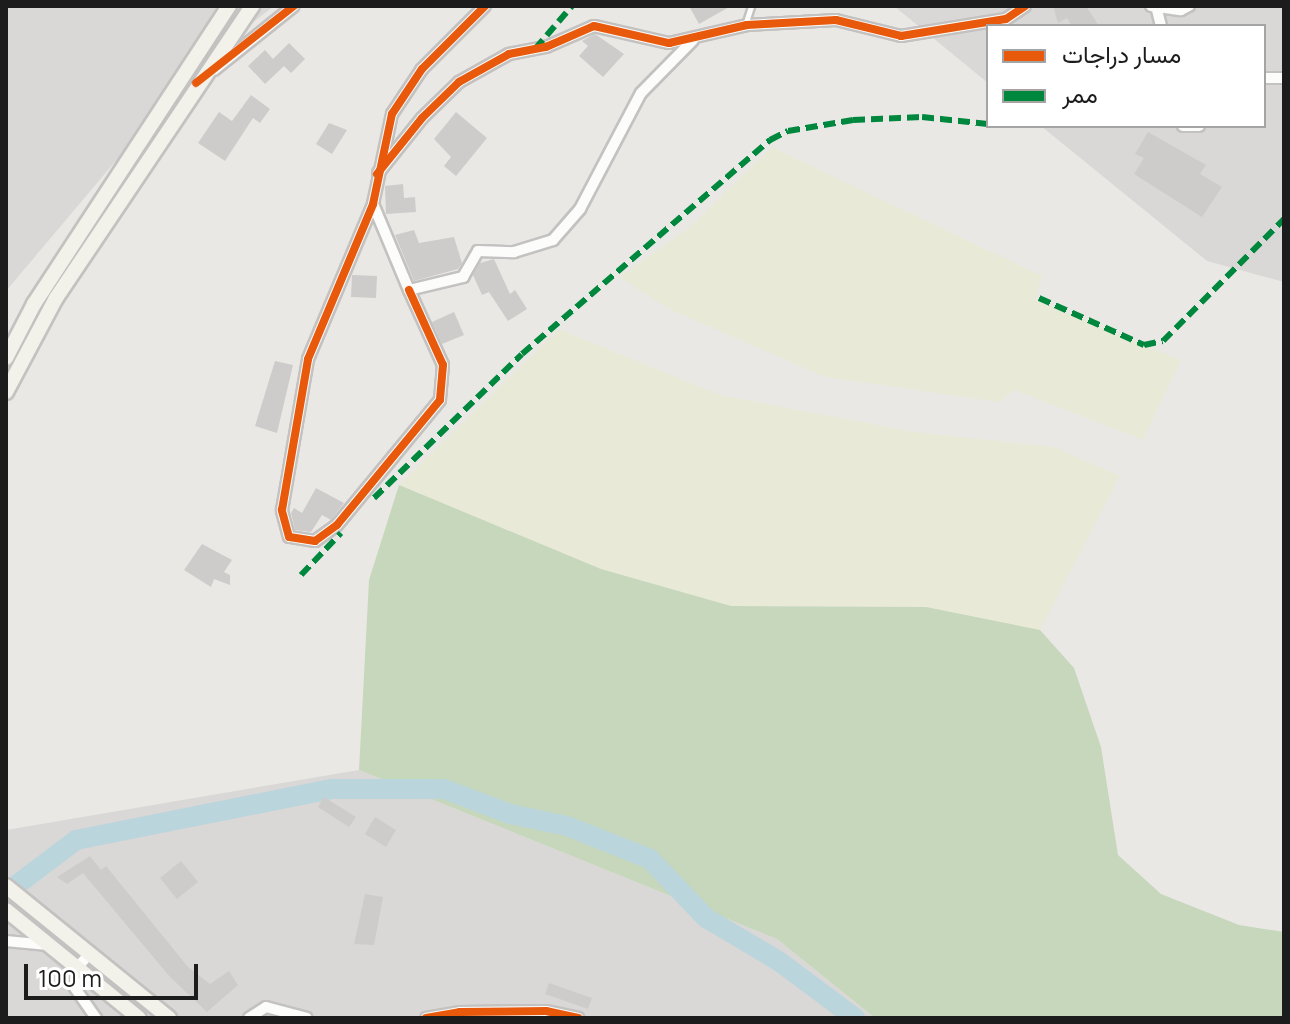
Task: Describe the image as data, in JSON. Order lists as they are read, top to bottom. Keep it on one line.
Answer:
{"legend":["مسار دراجات","ممر"],"scale_bar":"100 m"}
